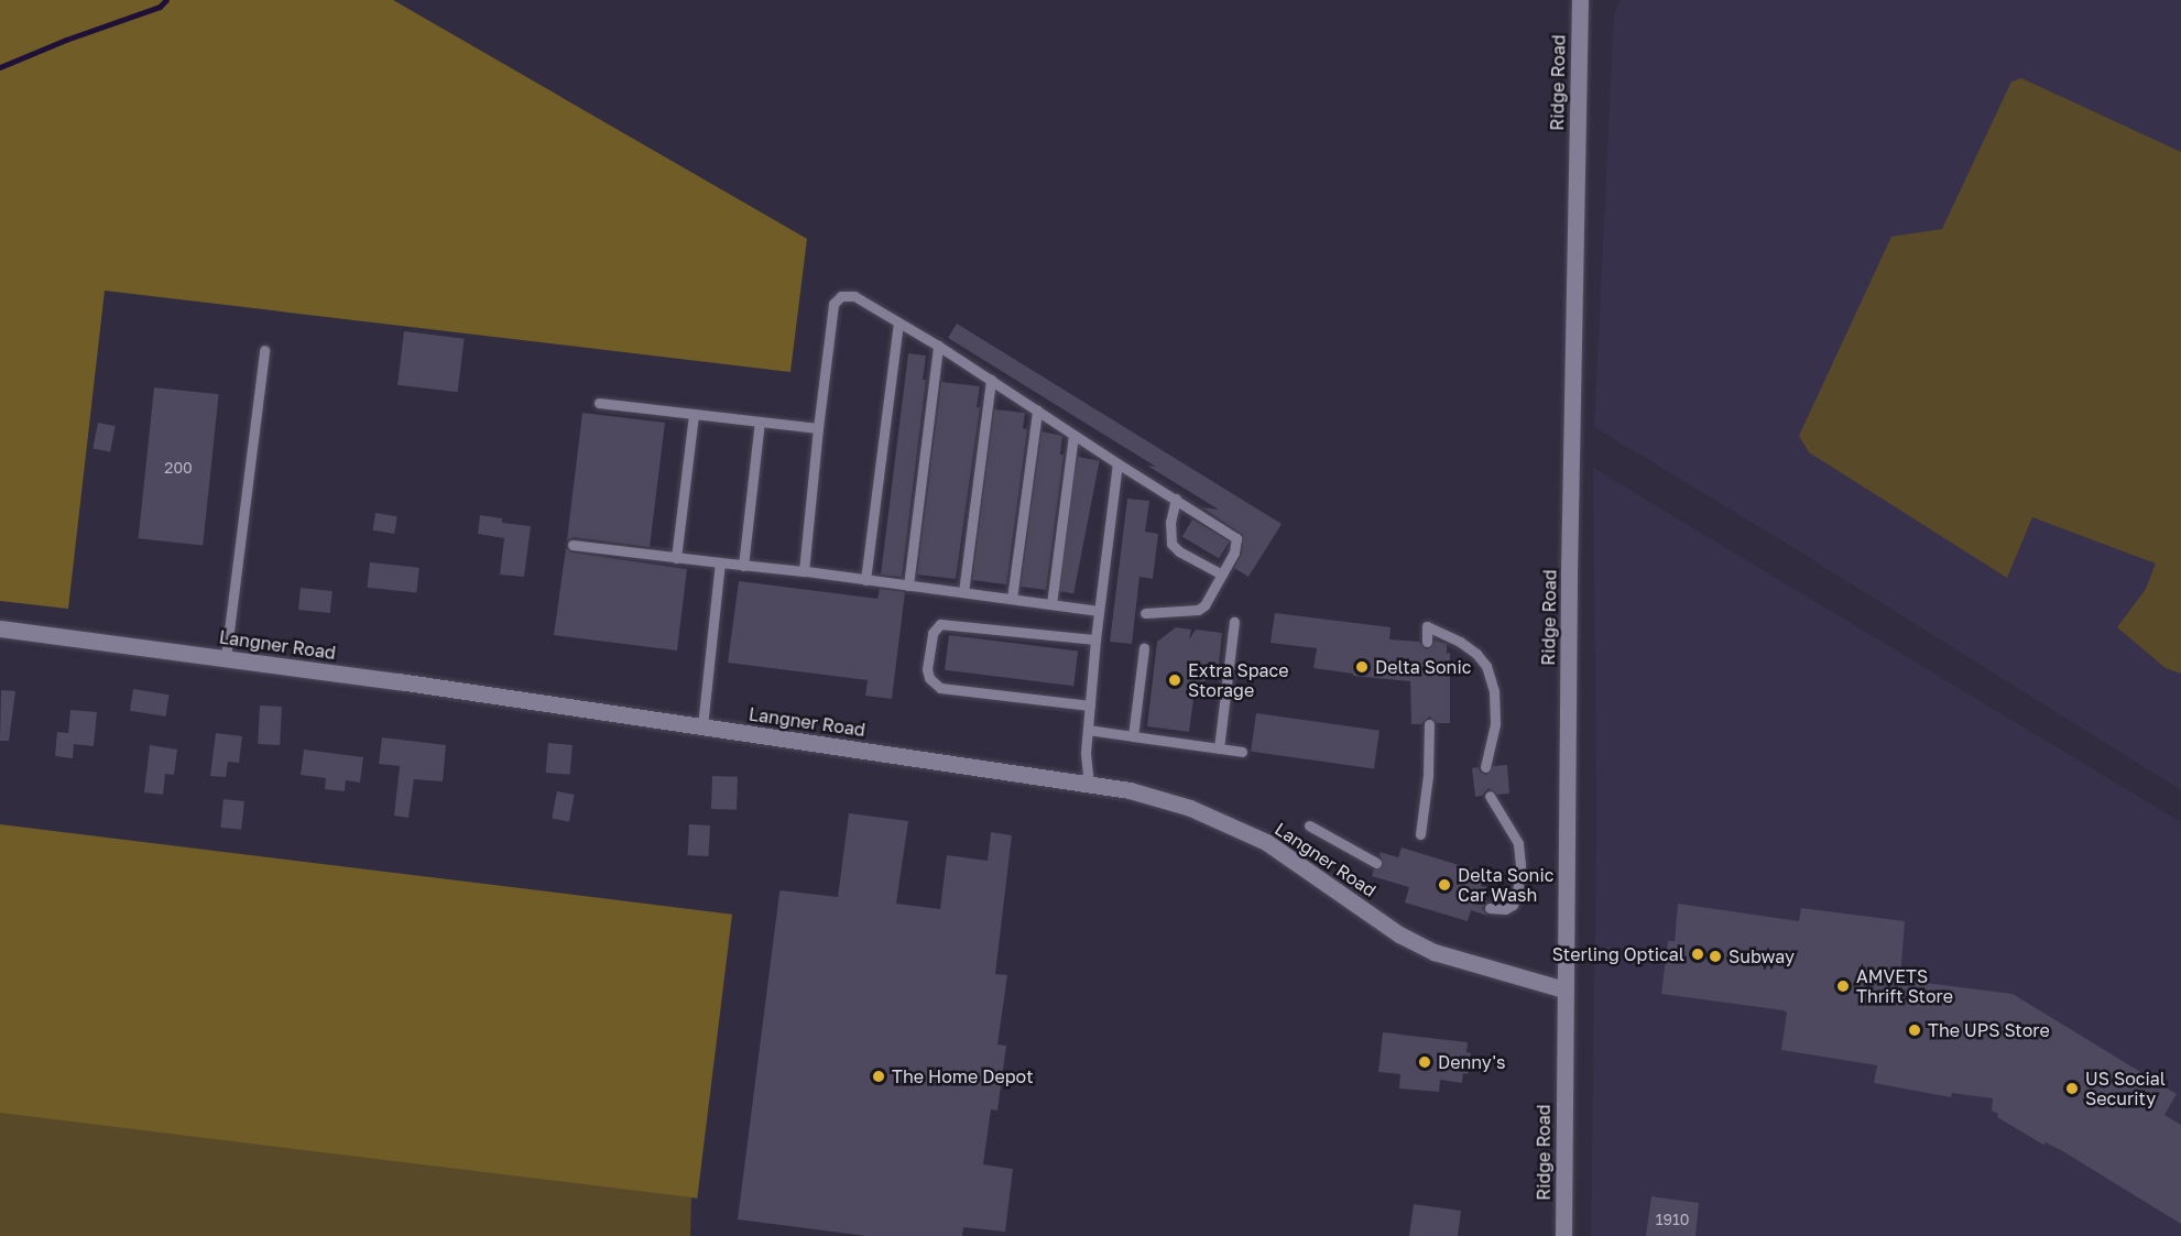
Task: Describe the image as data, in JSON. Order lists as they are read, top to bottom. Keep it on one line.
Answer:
{"streets":{"street":["Ridge Road","Langner Road"]},"crossings":[["Ridge Road","Langner Road"]],"places":["Delta Sonic","Extra Space Storage","Delta Sonic Car Wash","Sterling Optical","Subway","AMVETS Thrift Store","The UPS Store","Denny's","The Home Depot","US Social Security"],"house_numbers":["200","1910"]}
